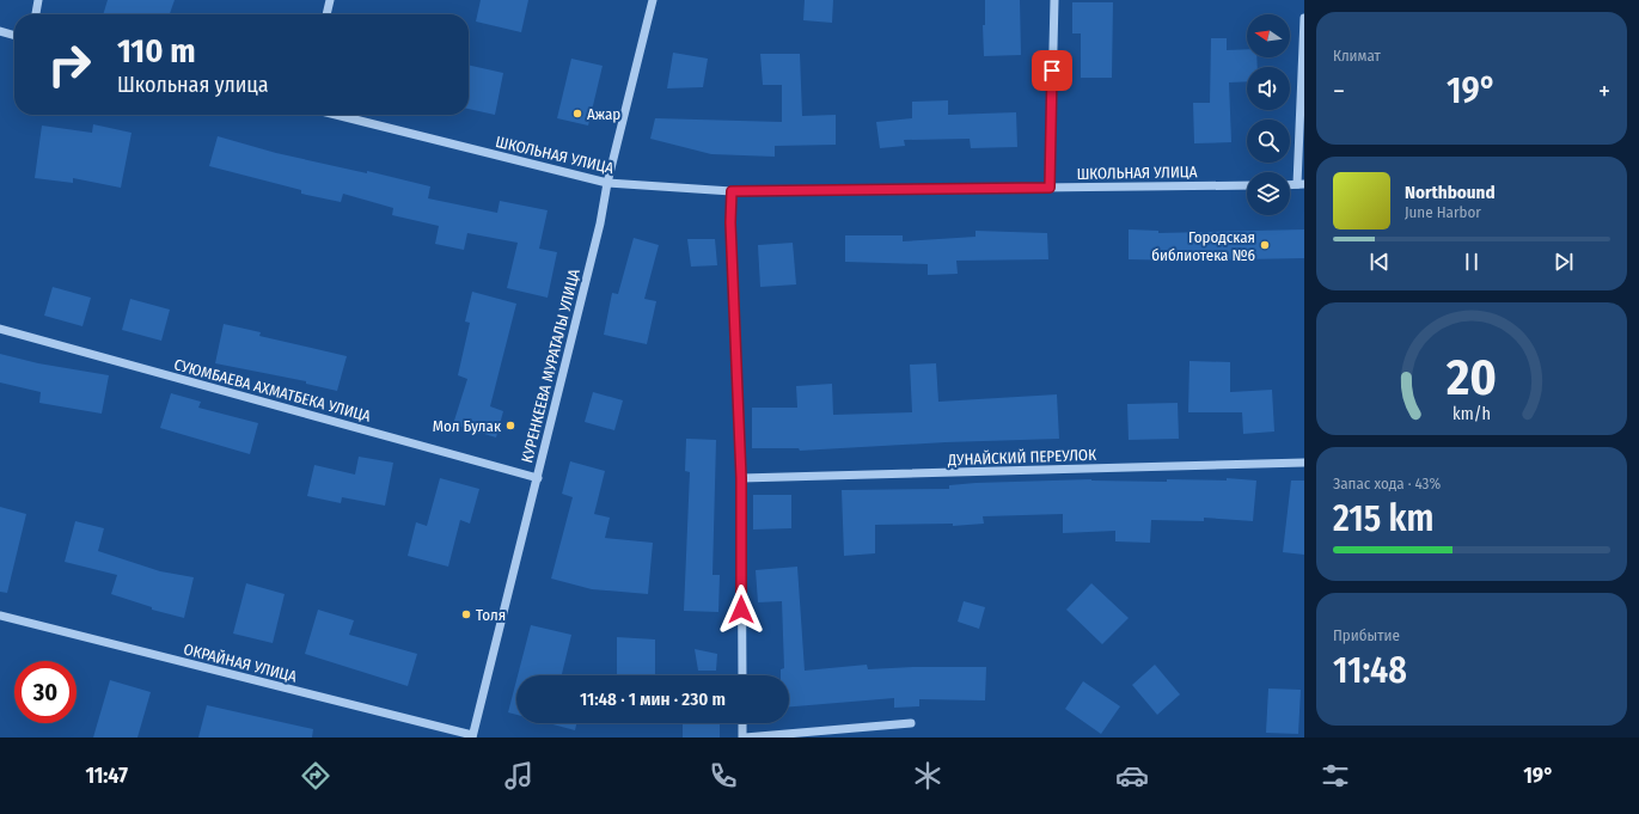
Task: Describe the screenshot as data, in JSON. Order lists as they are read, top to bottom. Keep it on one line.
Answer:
{"streets":{"street":["ШКОЛЬНАЯ УЛИЦА","КУРЕНКЕЕВА МУРАТАЛЫ УЛИЦА","СУЮМБАЕВА АХМАТБЕКА УЛИЦА","ДУНАЙСКИЙ ПЕРЕУЛОК","ОКРАЙНАЯ УЛИЦА"]},"crossings":[["ШКОЛЬНАЯ УЛИЦА","КУРЕНКЕЕВА МУРАТАЛЫ УЛИЦА"],["КУРЕНКЕЕВА МУРАТАЛЫ УЛИЦА","СУЮМБАЕВА АХМАТБЕКА УЛИЦА"],["КУРЕНКЕЕВА МУРАТАЛЫ УЛИЦА","ОКРАЙНАЯ УЛИЦА"]],"places":["Ажар","Городская библиотека №6","Мол Булак","Толя"],"north":"left","page":{"tile":["Климат",["Запас хода · 43%","215 km"],["Прибытие","11:48"]],"turn":["110 m","Школьная улица"],"heat":["−","19°","+"],"song":["Northbound","June Harbor"],"limit":"30","trip":"11:48 · 1 мин · 230 m","tabs":["11:47","19°"],"gauge":["20","km/h"]}}
